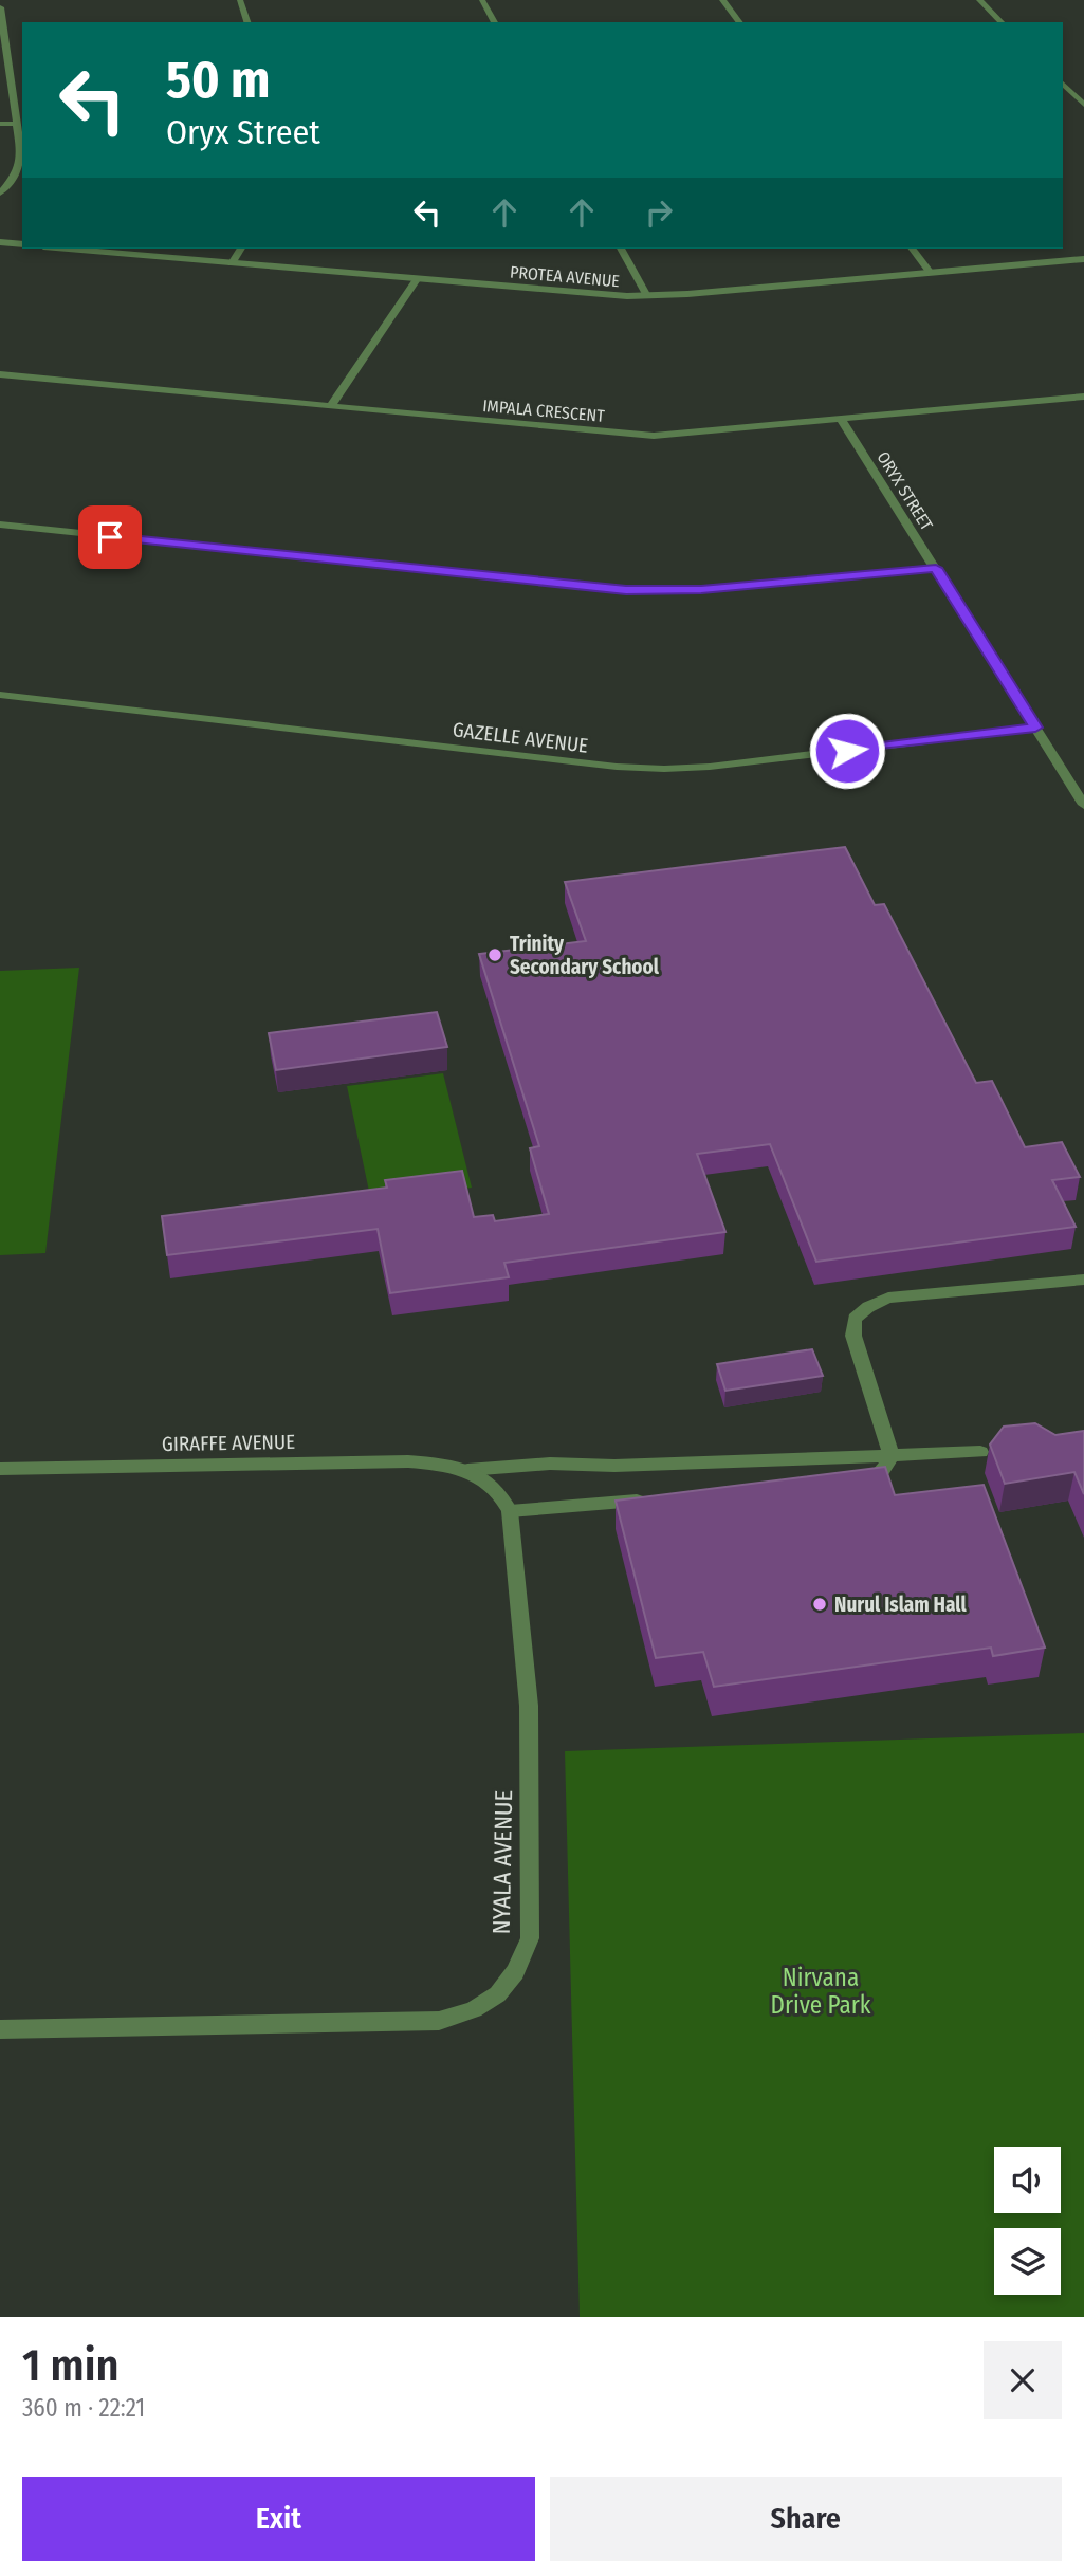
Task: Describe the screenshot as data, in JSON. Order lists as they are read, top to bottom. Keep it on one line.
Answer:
{"streets":{"street":["PROTEA AVENUE","IMPALA CRESCENT","ORYX STREET","GAZELLE AVENUE","GIRAFFE AVENUE","NYALA AVENUE"]},"crossings":[["IMPALA CRESCENT","ORYX STREET"],["ORYX STREET","GAZELLE AVENUE"]],"parks":["Nirvana Drive Park"],"places":["Trinity Secondary School","Nurul Islam Hall"],"page":{"turn":["50 m","Oryx Street"],"heading":["1 min","360 m · 22:21"],"buttons":["Exit","Share"]}}
